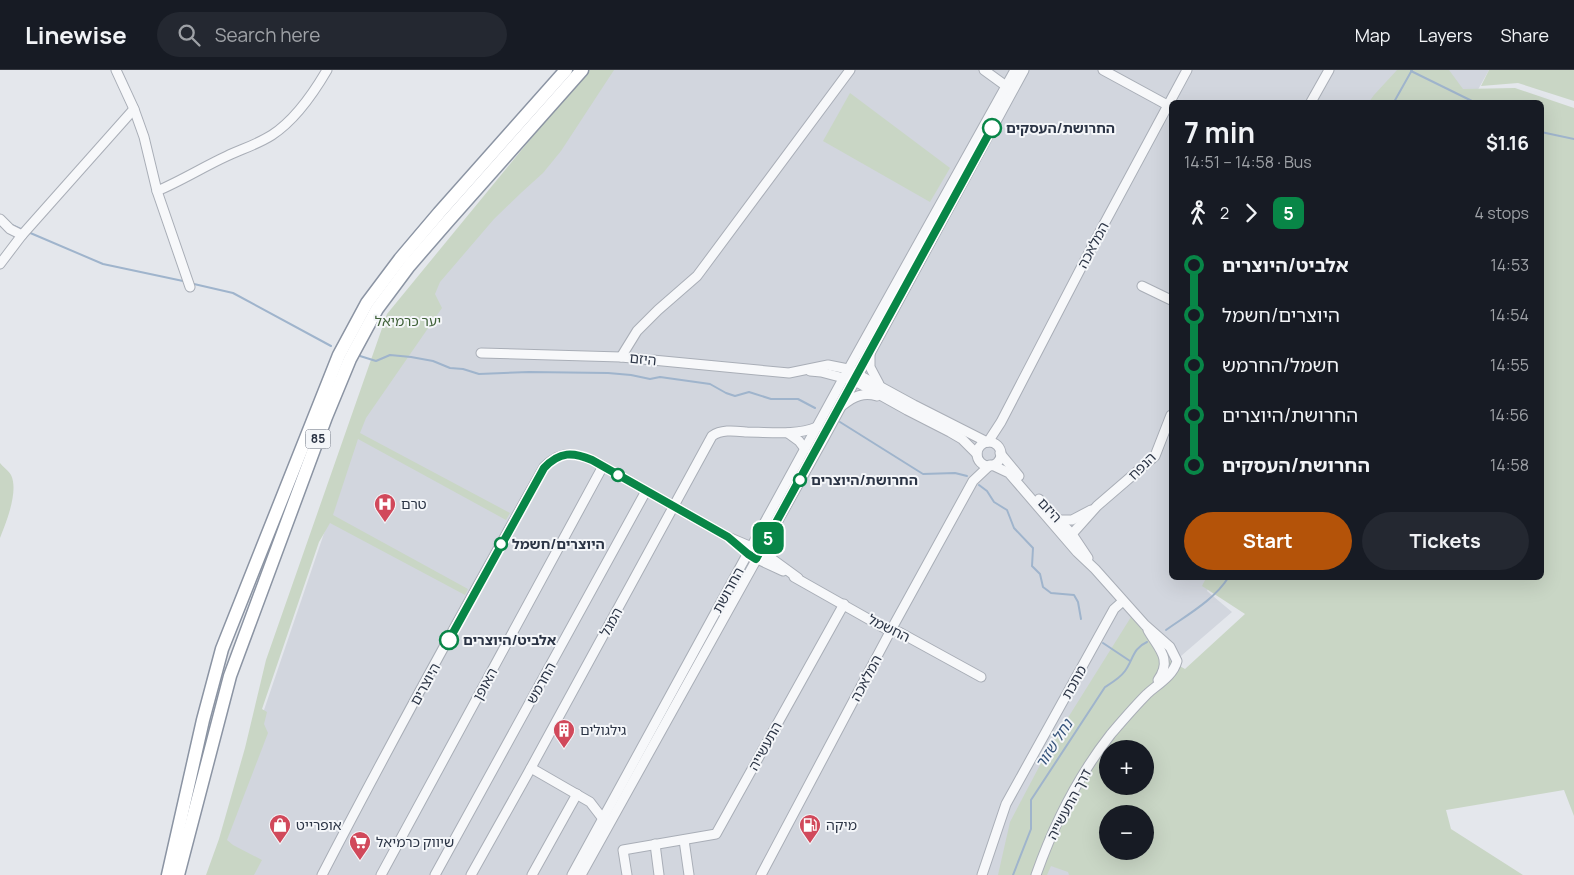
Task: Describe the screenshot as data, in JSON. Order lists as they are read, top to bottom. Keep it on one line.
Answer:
{"streets":{"highway":["85"],"street":["המלאכה","היזם","הנפח","החרושת","המגל","החשמל","מתכת","החרמש","היוצרים","האופן","התעשייה","דרך התעשייה"]},"crossings":[["המלאכה","היזם"],["המלאכה","החשמל"],["היזם","הנפח"],["היזם","החרושת"],["היזם","מתכת"],["היזם","דרך התעשייה"],["החרושת","המגל"],["החרושת","החשמל"],["החרושת","היוצרים"],["המגל","היוצרים"],["החשמל","היוצרים"],["החשמל","התעשייה"],["מתכת","דרך התעשייה"],["החרמש","היוצרים"],["היוצרים","האופן"]],"water":["נחל שזור"],"parks":["יער כרמיאל"],"places":{"other":["החרושת/העסקים","החרושת/היוצרים","היוצרים/חשמל","אלביט/היוצרים"],"hospital":["טרם"],"building":["גילגולים"],"shop":["אופרייט"],"fuel station":["מיקה"],"supermarket":["שיווק כרמיאל"]},"lines":["bus line 5"],"page":{"header":"Linewise","search":"Search here","nav":["Map","Layers","Share"],"on_map":"5","heading":["7 min","14:51 – 14:58 · Bus","$1.16"],"legs":["2","5","4 stops"],"list":[{"name":"אלביט/היוצרים","value":"14:53"},{"name":"היוצרים/חשמל","value":"14:54"},{"name":"חשמל/החרמש","value":"14:55"},{"name":"החרושת/היוצרים","value":"14:56"},{"name":"החרושת/העסקים","value":"14:58"}],"buttons":["Start","Tickets"],"map_buttons":["+","−"]}}
